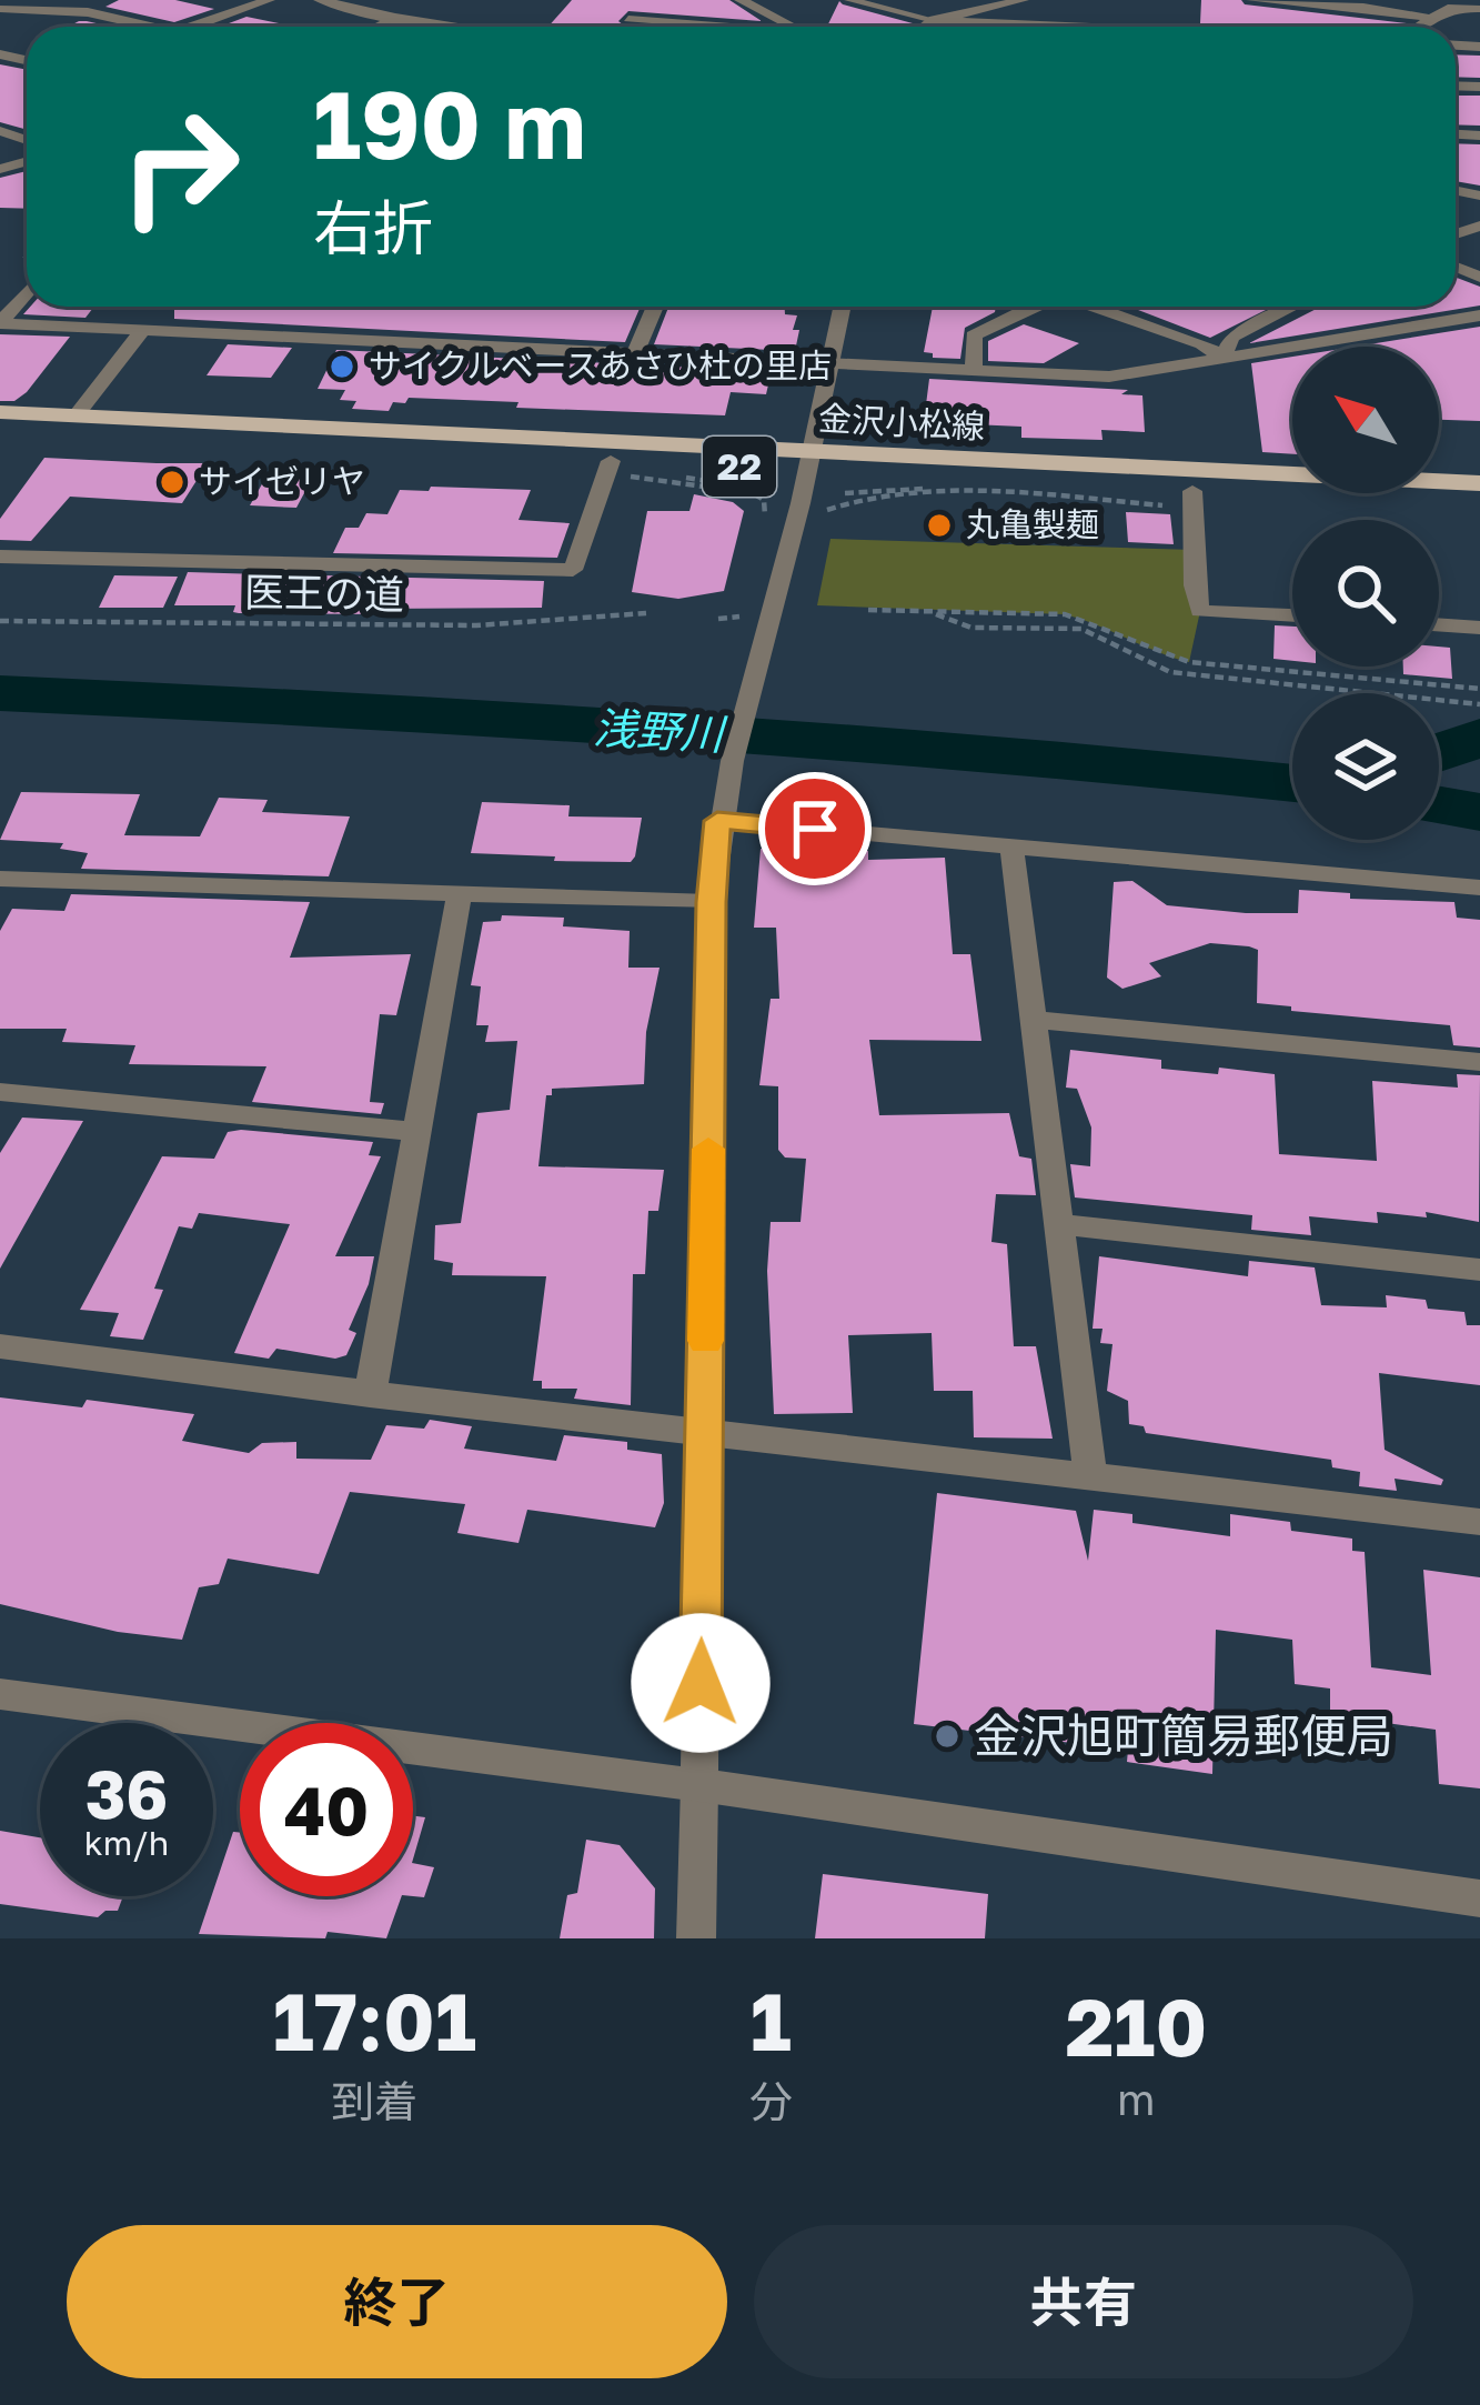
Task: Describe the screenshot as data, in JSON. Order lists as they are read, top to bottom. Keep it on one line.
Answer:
{"streets":{"main road":["金沢小松線","22"],"path":["医王の道"]},"water":["浅野川"],"places":["サイクルベースあさひ杜の里店","サイゼリヤ","丸亀製麺","金沢旭町簡易郵便局"],"north":"top left","page":{"turn":["190 m","右折"],"speed":"36 km/h","limit":"40","eta":["17:01","到着","1","分","210","m"],"buttons":["終了","共有"]}}
